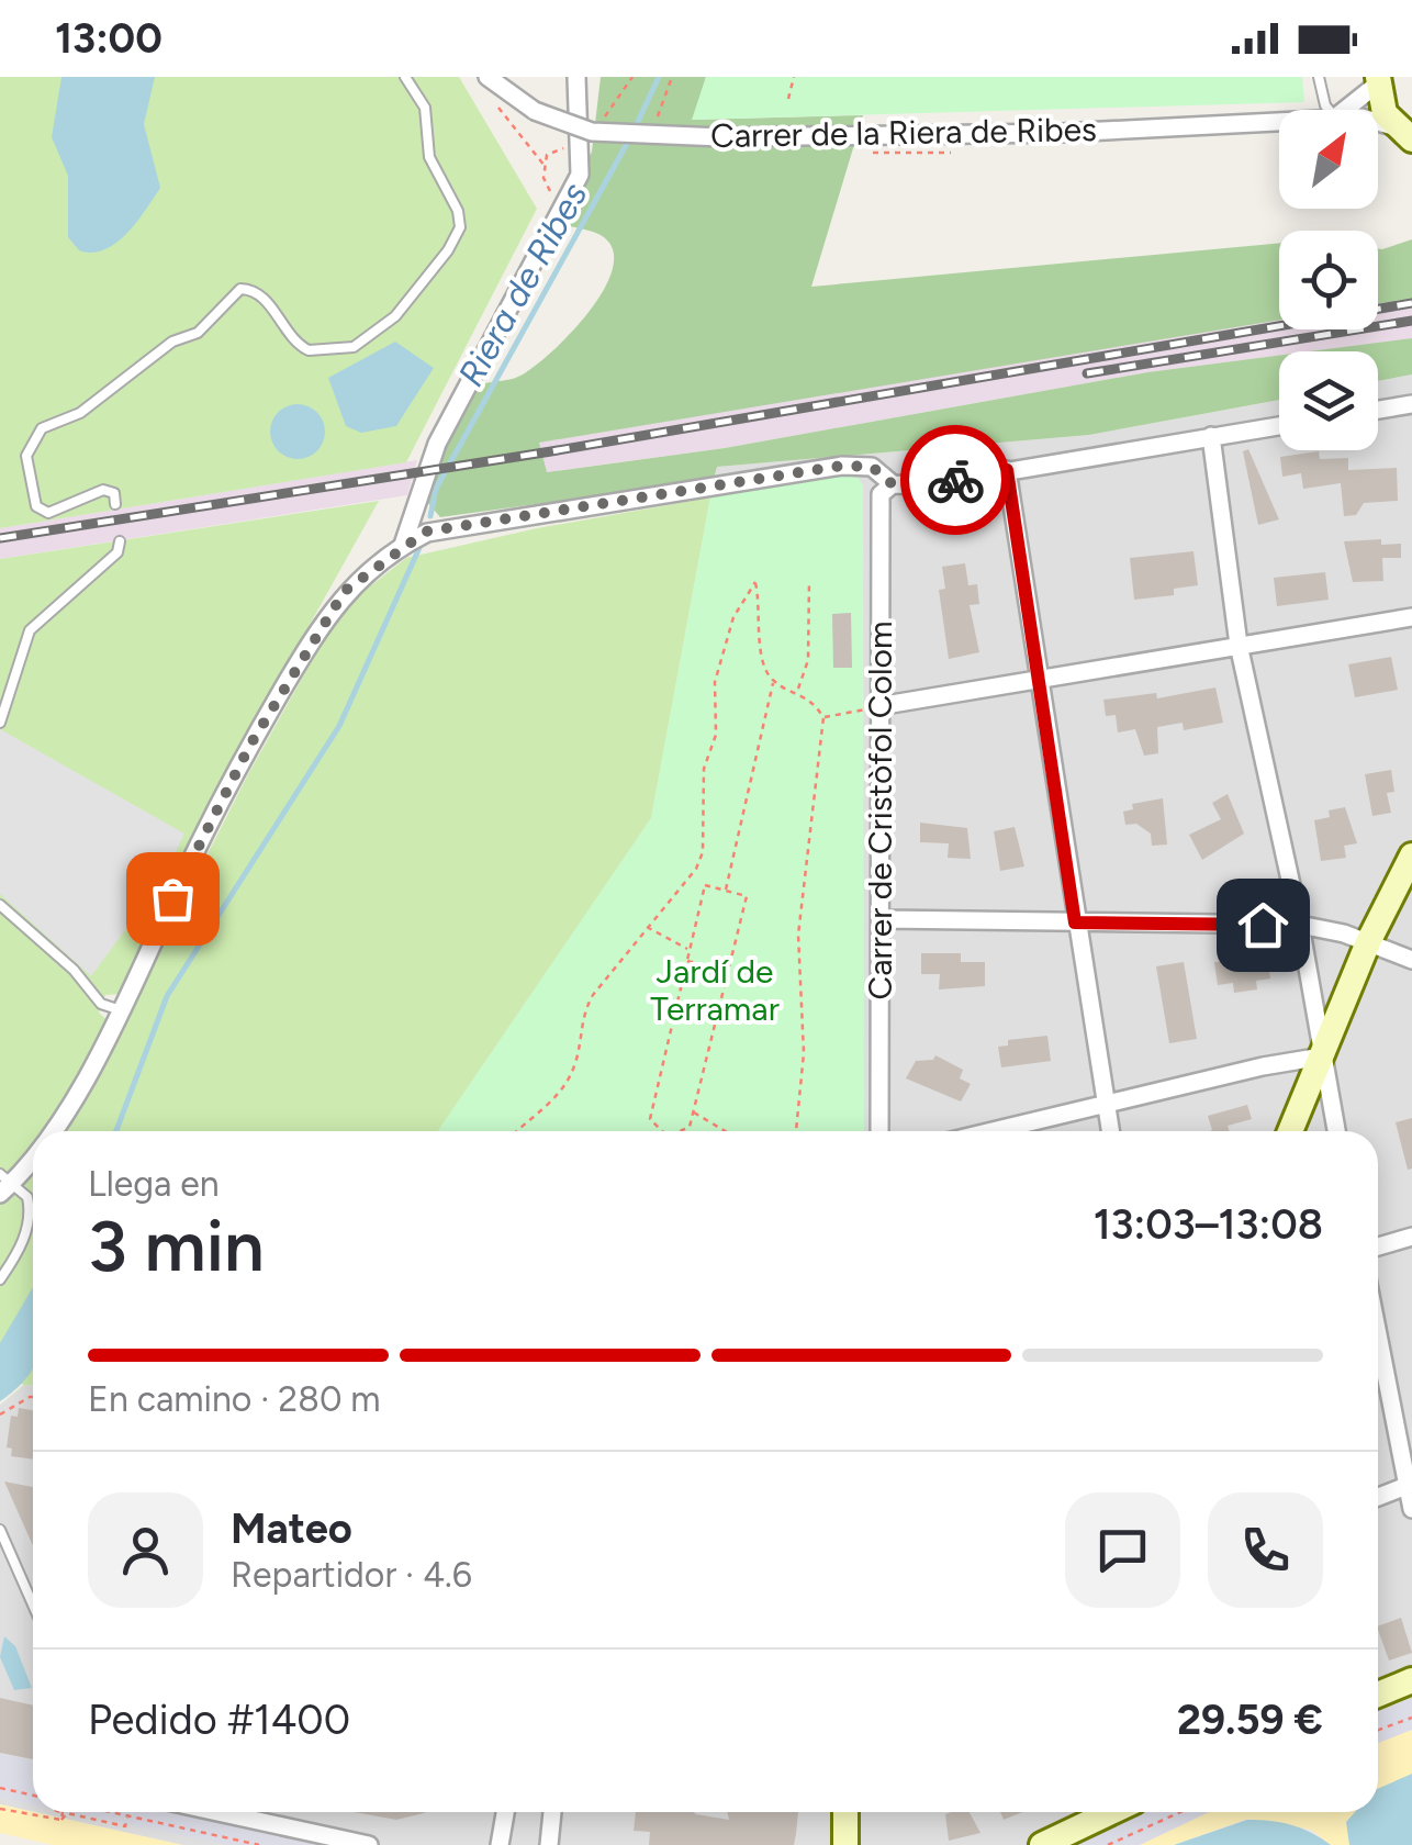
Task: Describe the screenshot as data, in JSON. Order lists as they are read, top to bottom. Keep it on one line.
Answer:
{"streets":{"street":["Carrer de la Riera de Ribes","Carrer de Cristòfol Colom"]},"water":["Riera de Ribes"],"parks":["Jardí de Terramar"],"north":"top right","page":{"status":"13:00","heading":["3 min","Llega en","13:03–13:08"],"panel":["Mateo","Repartidor · 4.6","Pedido #1400","29.59 €"],"bar":"En camino · 280 m"}}
